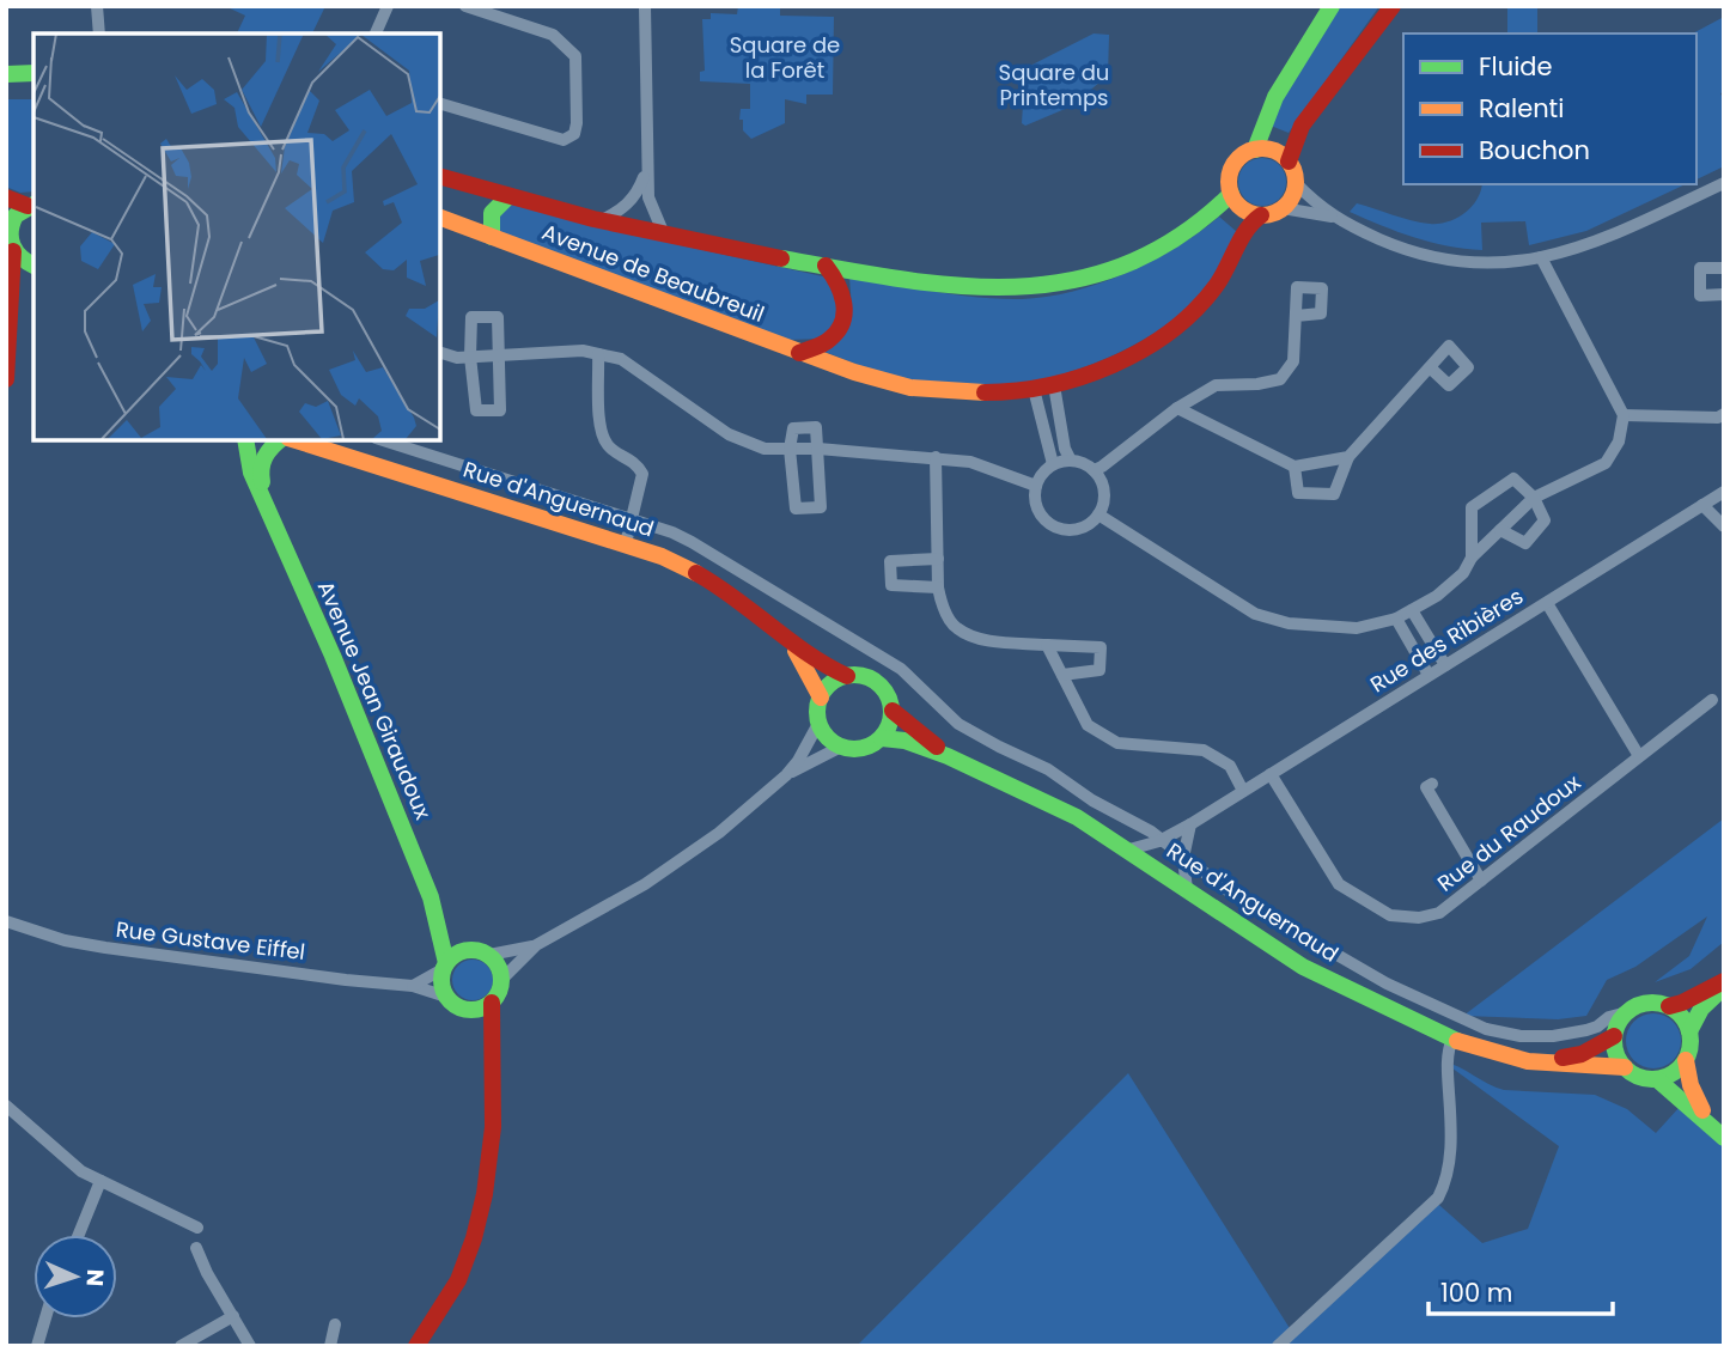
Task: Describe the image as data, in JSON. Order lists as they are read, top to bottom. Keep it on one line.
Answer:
{"streets":{"main road":["Avenue de Beaubreuil","Rue d'Anguernaud","Avenue Jean Giraudoux"],"street":["Rue des Ribières","Rue du Raudoux","Rue Gustave Eiffel"]},"crossings":[["Rue d'Anguernaud","Rue des Ribières"],["Rue des Ribières","Rue du Raudoux"],["Avenue Jean Giraudoux","Rue Gustave Eiffel"]],"parks":["Square de la Forêt","Square du Printemps"],"legend":["Fluide","Ralenti","Bouchon"],"scale_bar":"100 m","north":"right"}
